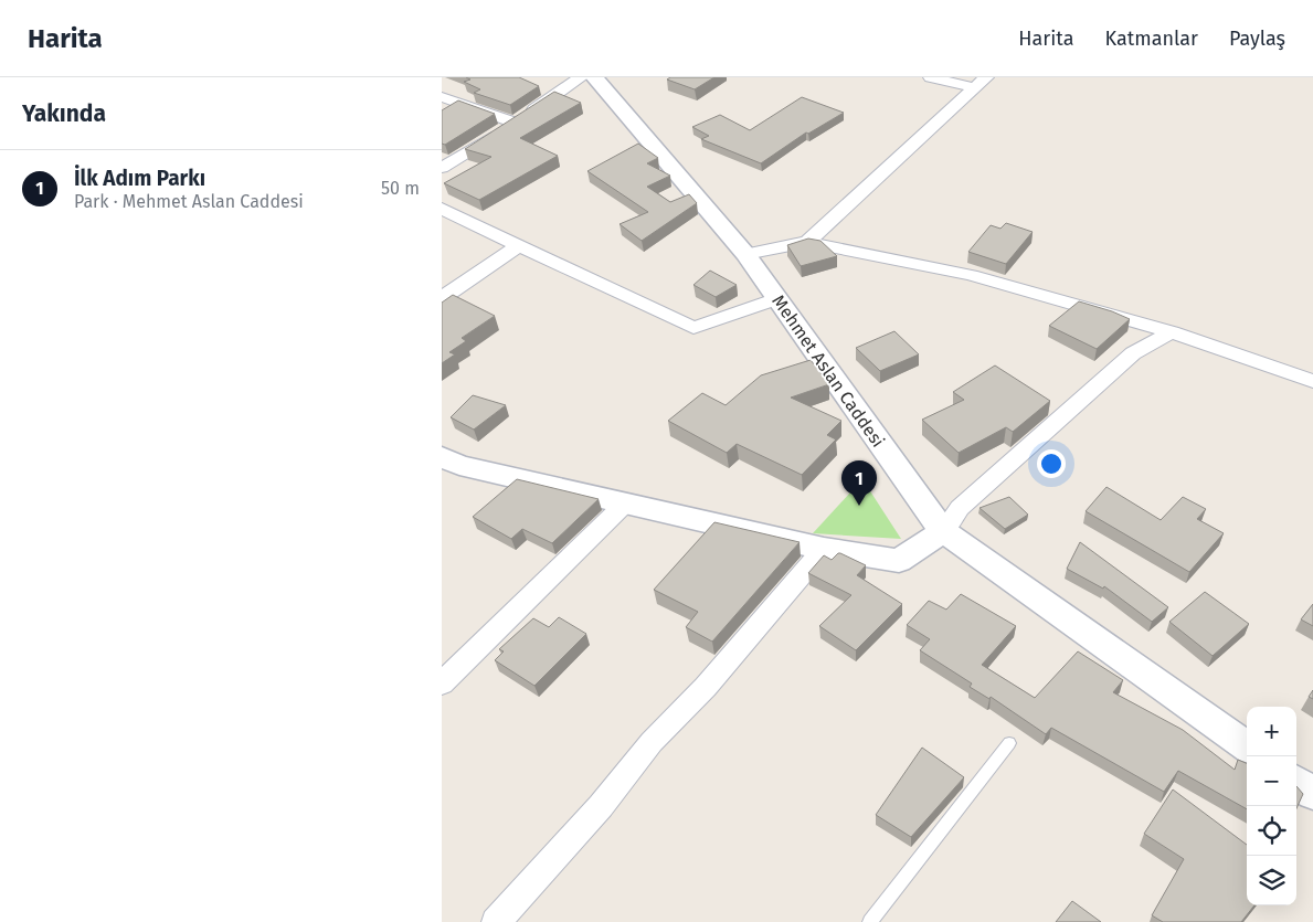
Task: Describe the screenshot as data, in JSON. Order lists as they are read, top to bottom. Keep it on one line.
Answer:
{"streets":{"street":["Mehmet Aslan Caddesi"]},"page":{"header":"Harita","nav":["Harita","Katmanlar","Paylaş"],"heading":"Yakında","list":[{"mark":"1","name":"İlk Adım Parkı","note":"Park · Mehmet Aslan Caddesi","value":"50 m"}],"pins":"1","map_buttons":["+","−"]}}
